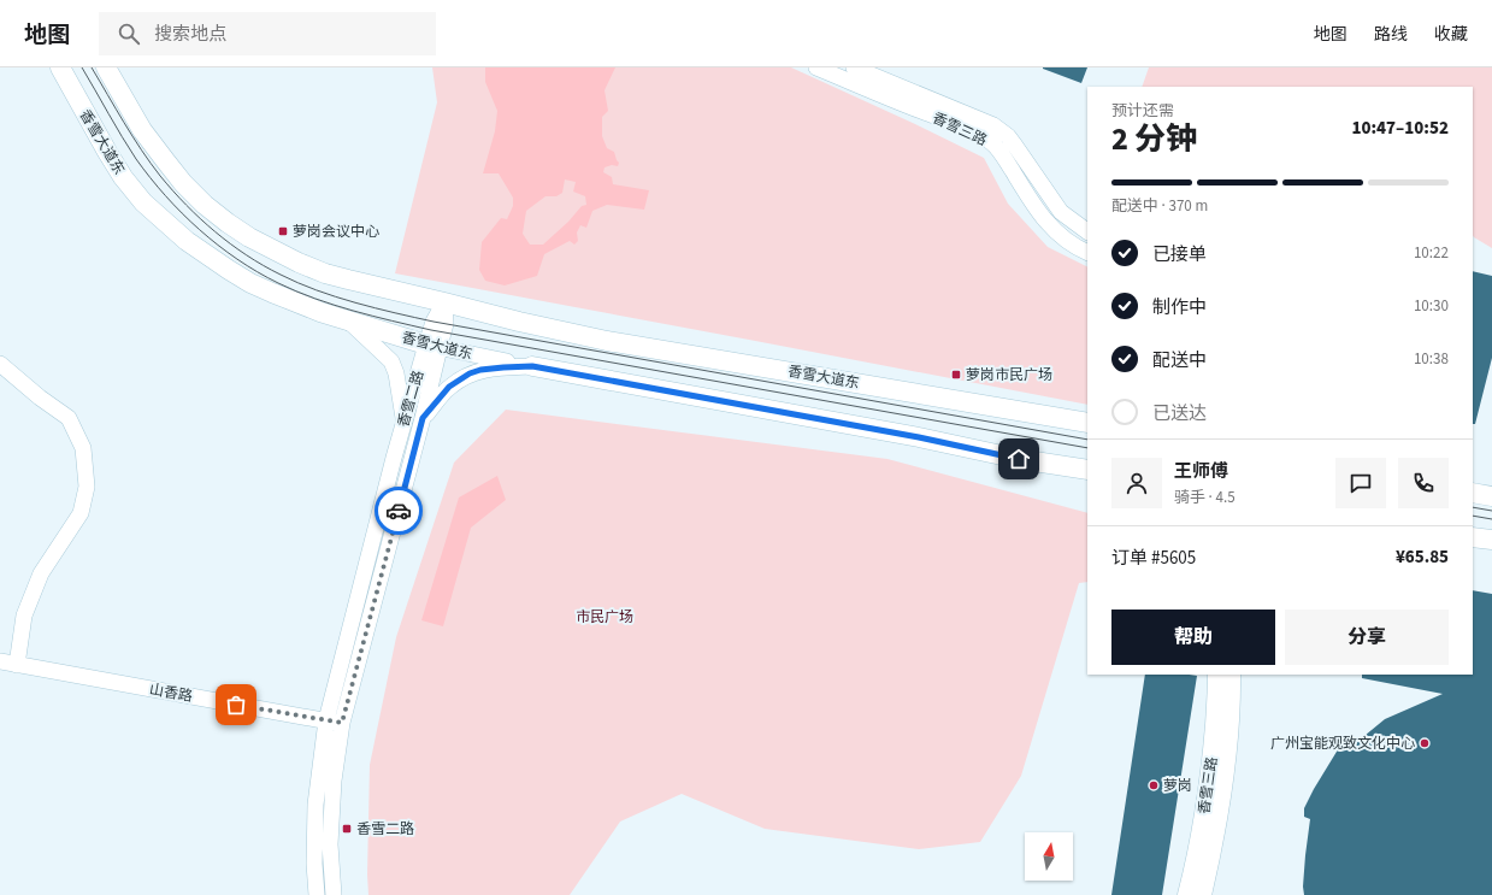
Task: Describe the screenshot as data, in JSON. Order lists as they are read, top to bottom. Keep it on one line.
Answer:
{"streets":{"main road":["香雪三路","香雪大道东"],"street":["香雪二路","山香路"]},"crossings":[["香雪大道东","香雪二路"],["香雪二路","山香路"]],"parks":["市民广场"],"places":{"transit":["萝岗会议中心","萝岗市民广场","香雪二路"],"other":["广州宝能观致文化中心","萝岗"]},"north":"top","page":{"header":"地图","search":"搜索地点","nav":["地图","路线","收藏"],"heading":["2 分钟","预计还需","10:47–10:52"],"panel":["王师傅","骑手 · 4.5","订单 #5605","¥65.85"],"bar":"配送中 · 370 m","list":[["已接单","10:22"],["制作中","10:30"],["配送中","10:38"],"已送达"],"buttons":["帮助","分享"]}}
